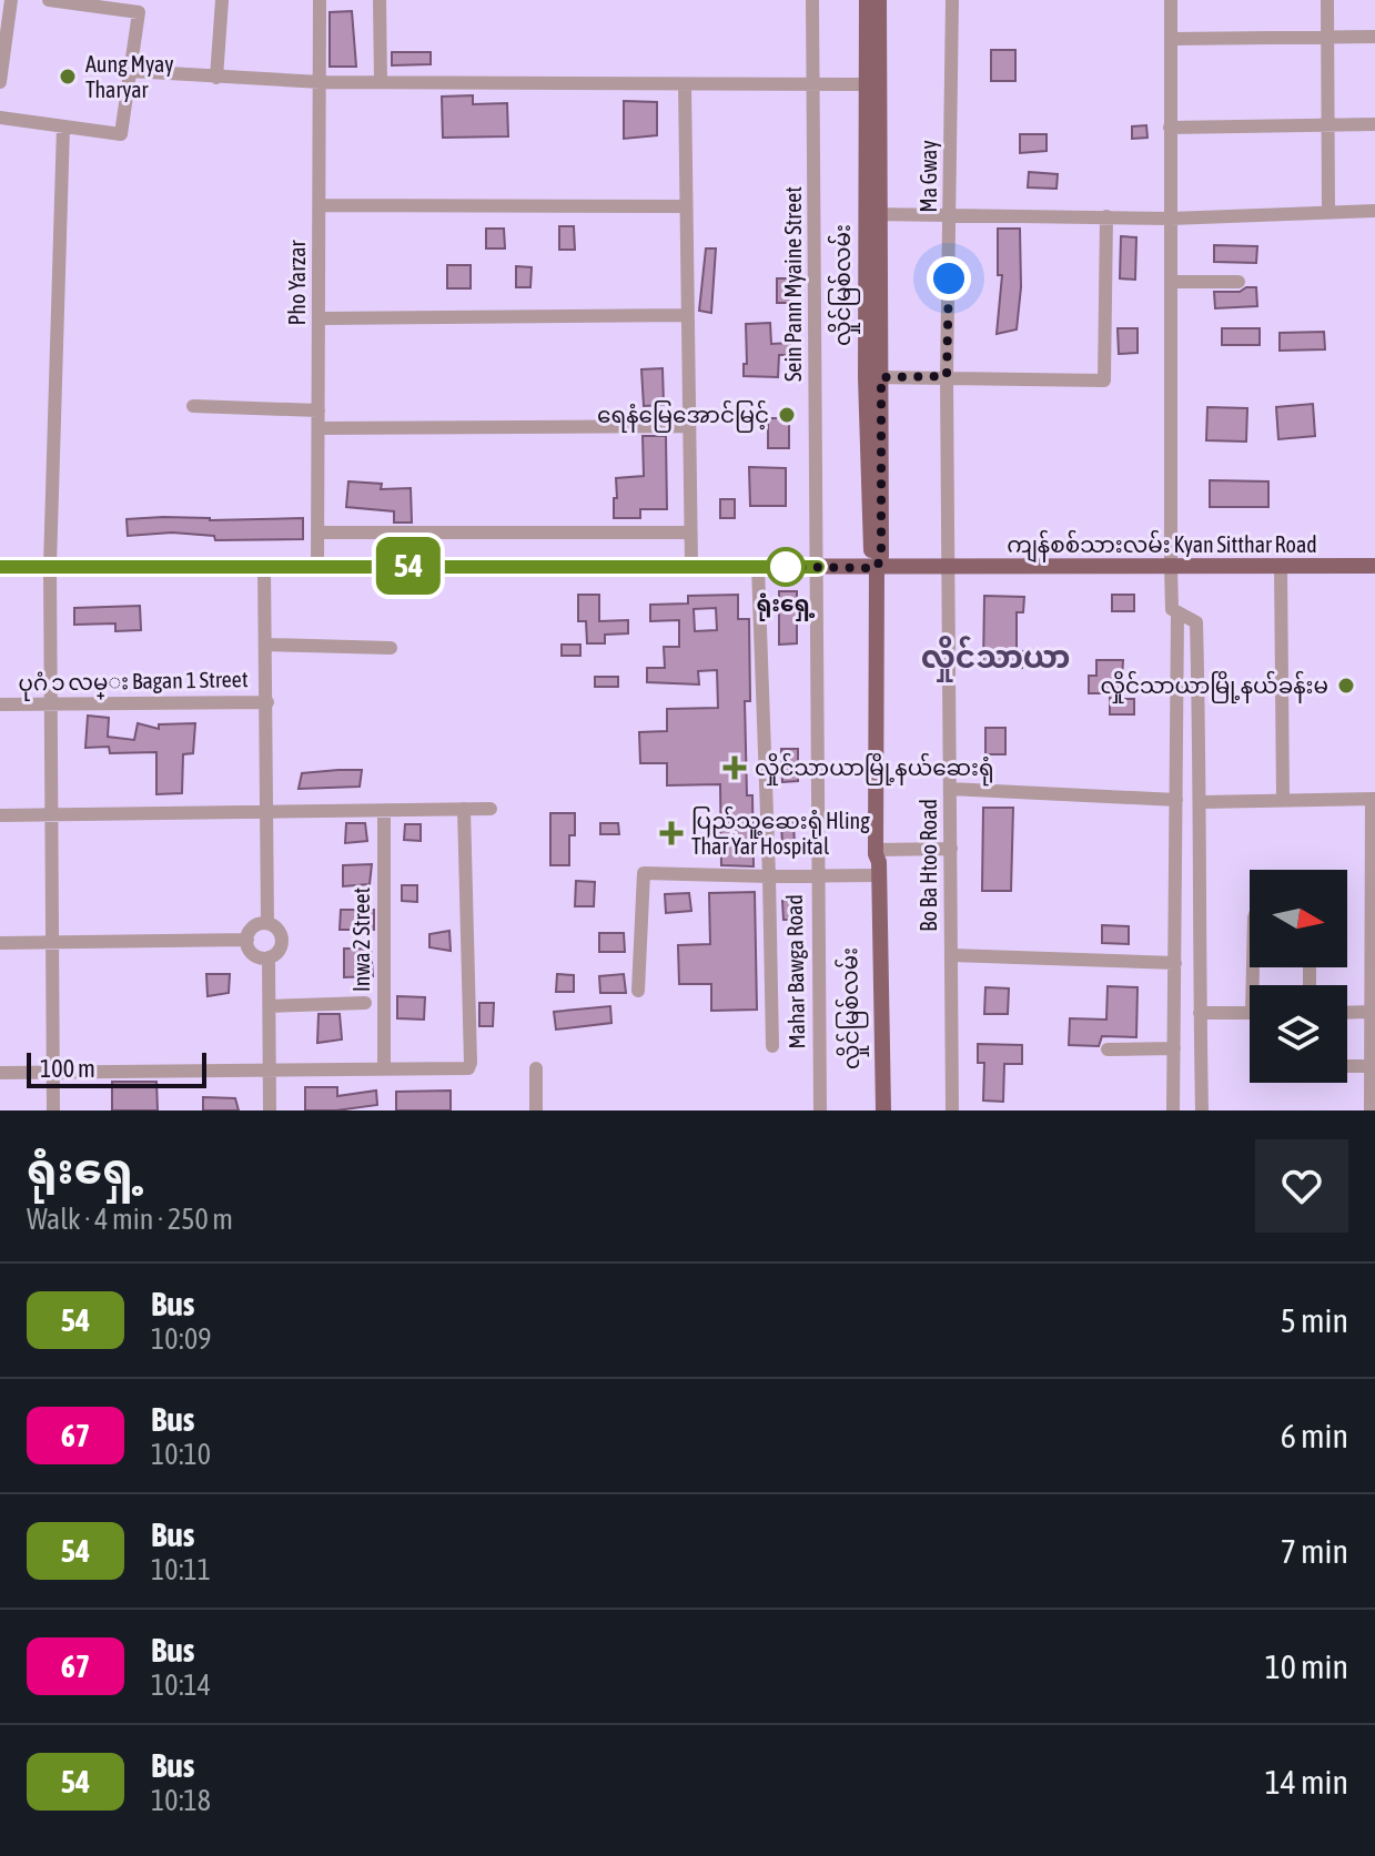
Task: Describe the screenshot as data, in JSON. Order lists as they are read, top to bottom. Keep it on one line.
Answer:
{"streets":{"main road":["လှိုင်မြစ်လမ်း","ကျန်စစ်သားလမ်း Kyan Sitthar Road"],"street":["Ma Gway","Pho Yarzar","Sein Pann Myaine Street","ပုဂံ ၁ လမ္း Bagan 1 Street","Bo Ba Htoo Road","Inwa 2 Street","Mahar Bawga Road"]},"crossings":[["Ma Gway","ကျန်စစ်သားလမ်း Kyan Sitthar Road"],["Ma Gway","Bo Ba Htoo Road"],["Pho Yarzar","ကျန်စစ်သားလမ်း Kyan Sitthar Road"],["Sein Pann Myaine Street","ကျန်စစ်သားလမ်း Kyan Sitthar Road"],["Sein Pann Myaine Street","Mahar Bawga Road"],["လှိုင်မြစ်လမ်း","ကျန်စစ်သားလမ်း Kyan Sitthar Road"],["ကျန်စစ်သားလမ်း Kyan Sitthar Road","Bo Ba Htoo Road"],["ကျန်စစ်သားလမ်း Kyan Sitthar Road","Mahar Bawga Road"]],"districts":["လှိုင်သာယာ"],"places":{"other":["Aung Myay Tharyar","ရေနံမြေအောင်မြင့်","ရုံးရှေ့","လှိုင်သာယာမြို့နယ်ခန်းမ"],"health":["လှိုင်သာယာမြို့နယ်ဆေးရုံ","ပြည်သူ့ဆေးရုံ Hling Thar Yar Hospital"]},"lines":["bus line 54"],"scale_bar":"100 m","north":"right","page":{"on_map":"54","scale":"100 m","heading":["ရုံးရှေ့","Walk · 4 min · 250 m"],"list":[{"mark":"54","name":"Bus","note":"10:09","value":"5 min"},{"mark":"67","name":"Bus","note":"10:10","value":"6 min"},{"mark":"54","name":"Bus","note":"10:11","value":"7 min"},{"mark":"67","name":"Bus","note":"10:14","value":"10 min"},{"mark":"54","name":"Bus","note":"10:18","value":"14 min"}]}}
